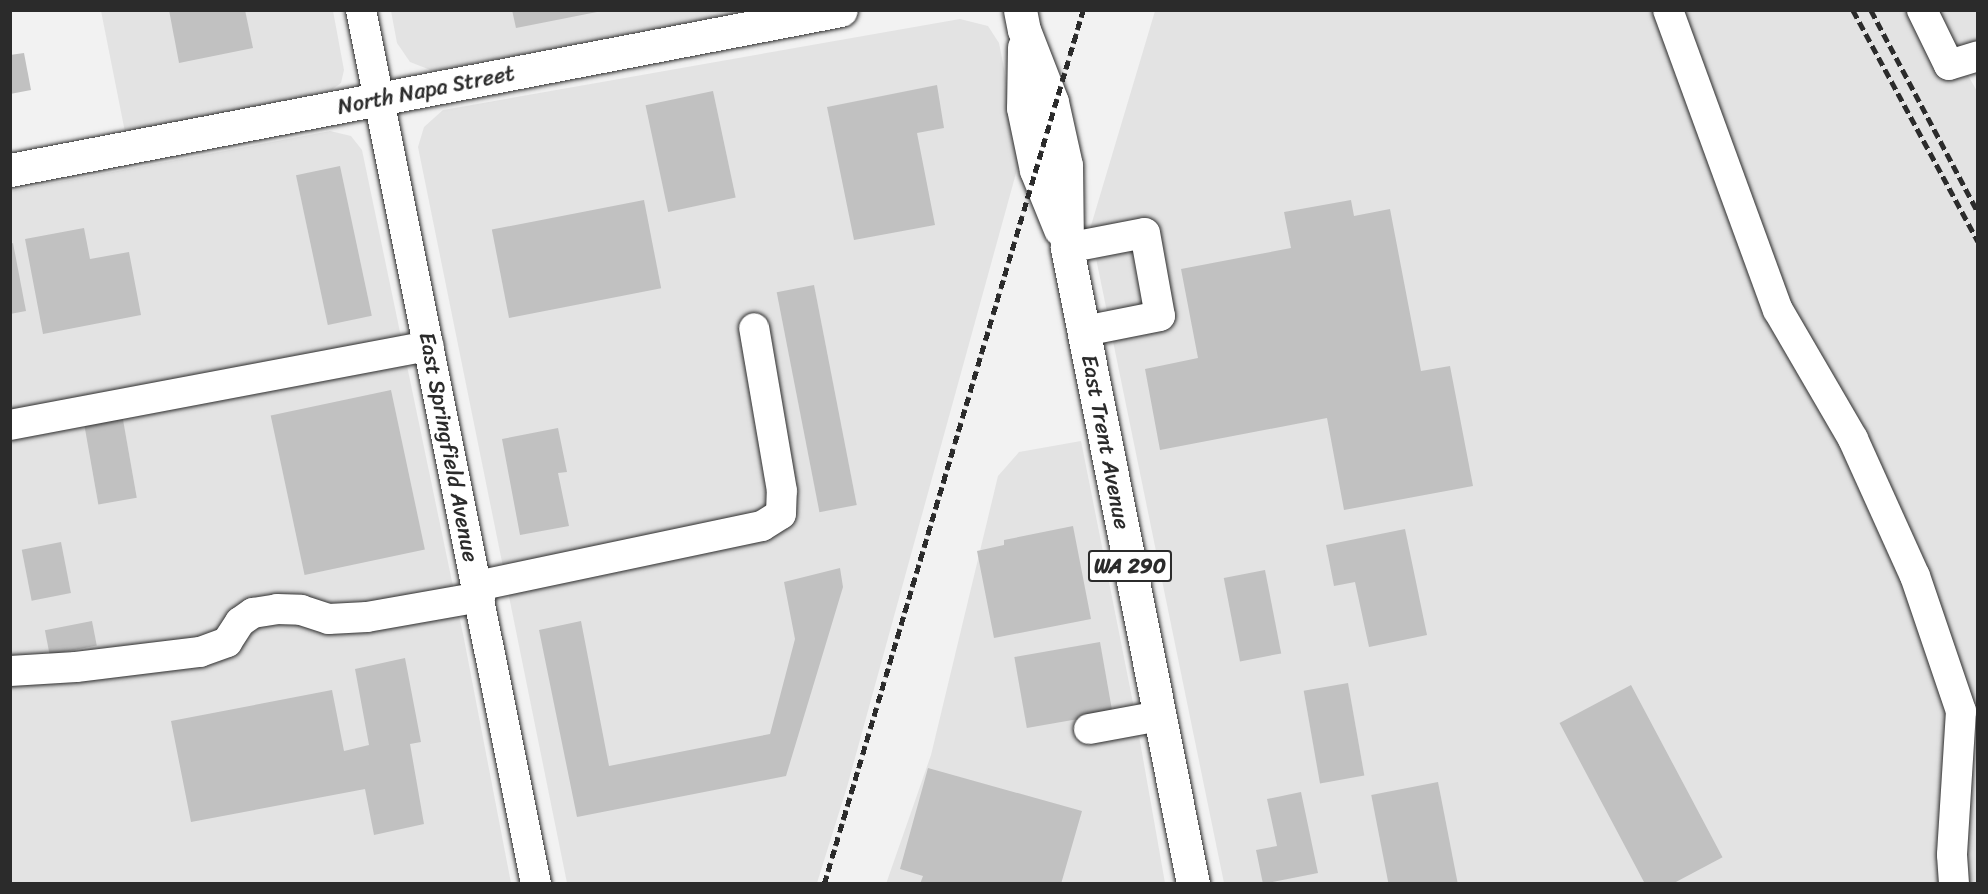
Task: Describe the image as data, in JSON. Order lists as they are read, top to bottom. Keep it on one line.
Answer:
{"streets":{"main road":["North Napa Street","East Trent Avenue","WA 290"],"street":["East Springfield Avenue"]},"crossings":[["North Napa Street","East Springfield Avenue"]]}
